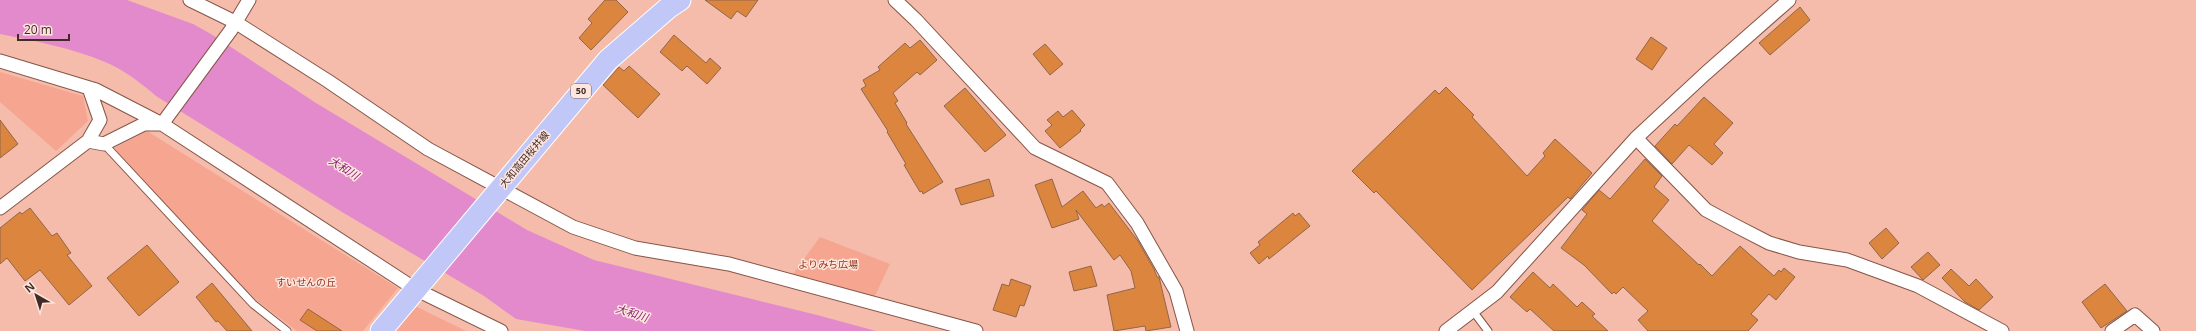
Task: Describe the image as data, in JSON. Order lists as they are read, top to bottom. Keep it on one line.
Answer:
{"streets":{"main road":["50","大和高田桜井線"]},"water":["大和川"],"parks":["よりみち広場","すいせんの丘"],"scale_bar":"20 m","north":"top left"}
